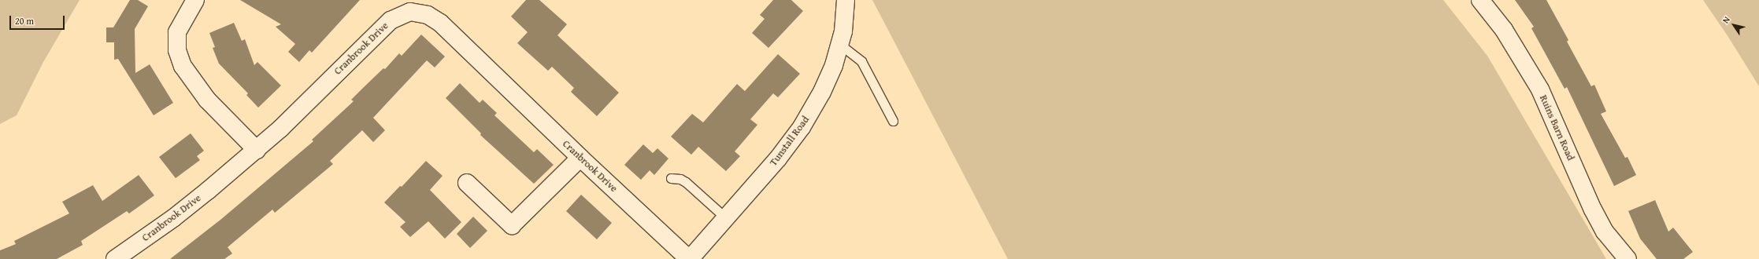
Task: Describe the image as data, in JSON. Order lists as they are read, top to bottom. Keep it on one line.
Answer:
{"streets":{"street":["Cranbrook Drive","Ruins Barn Road","Tunstall Road"]},"crossings":[["Cranbrook Drive","Tunstall Road"]],"scale_bar":"20 m","north":"top left"}
